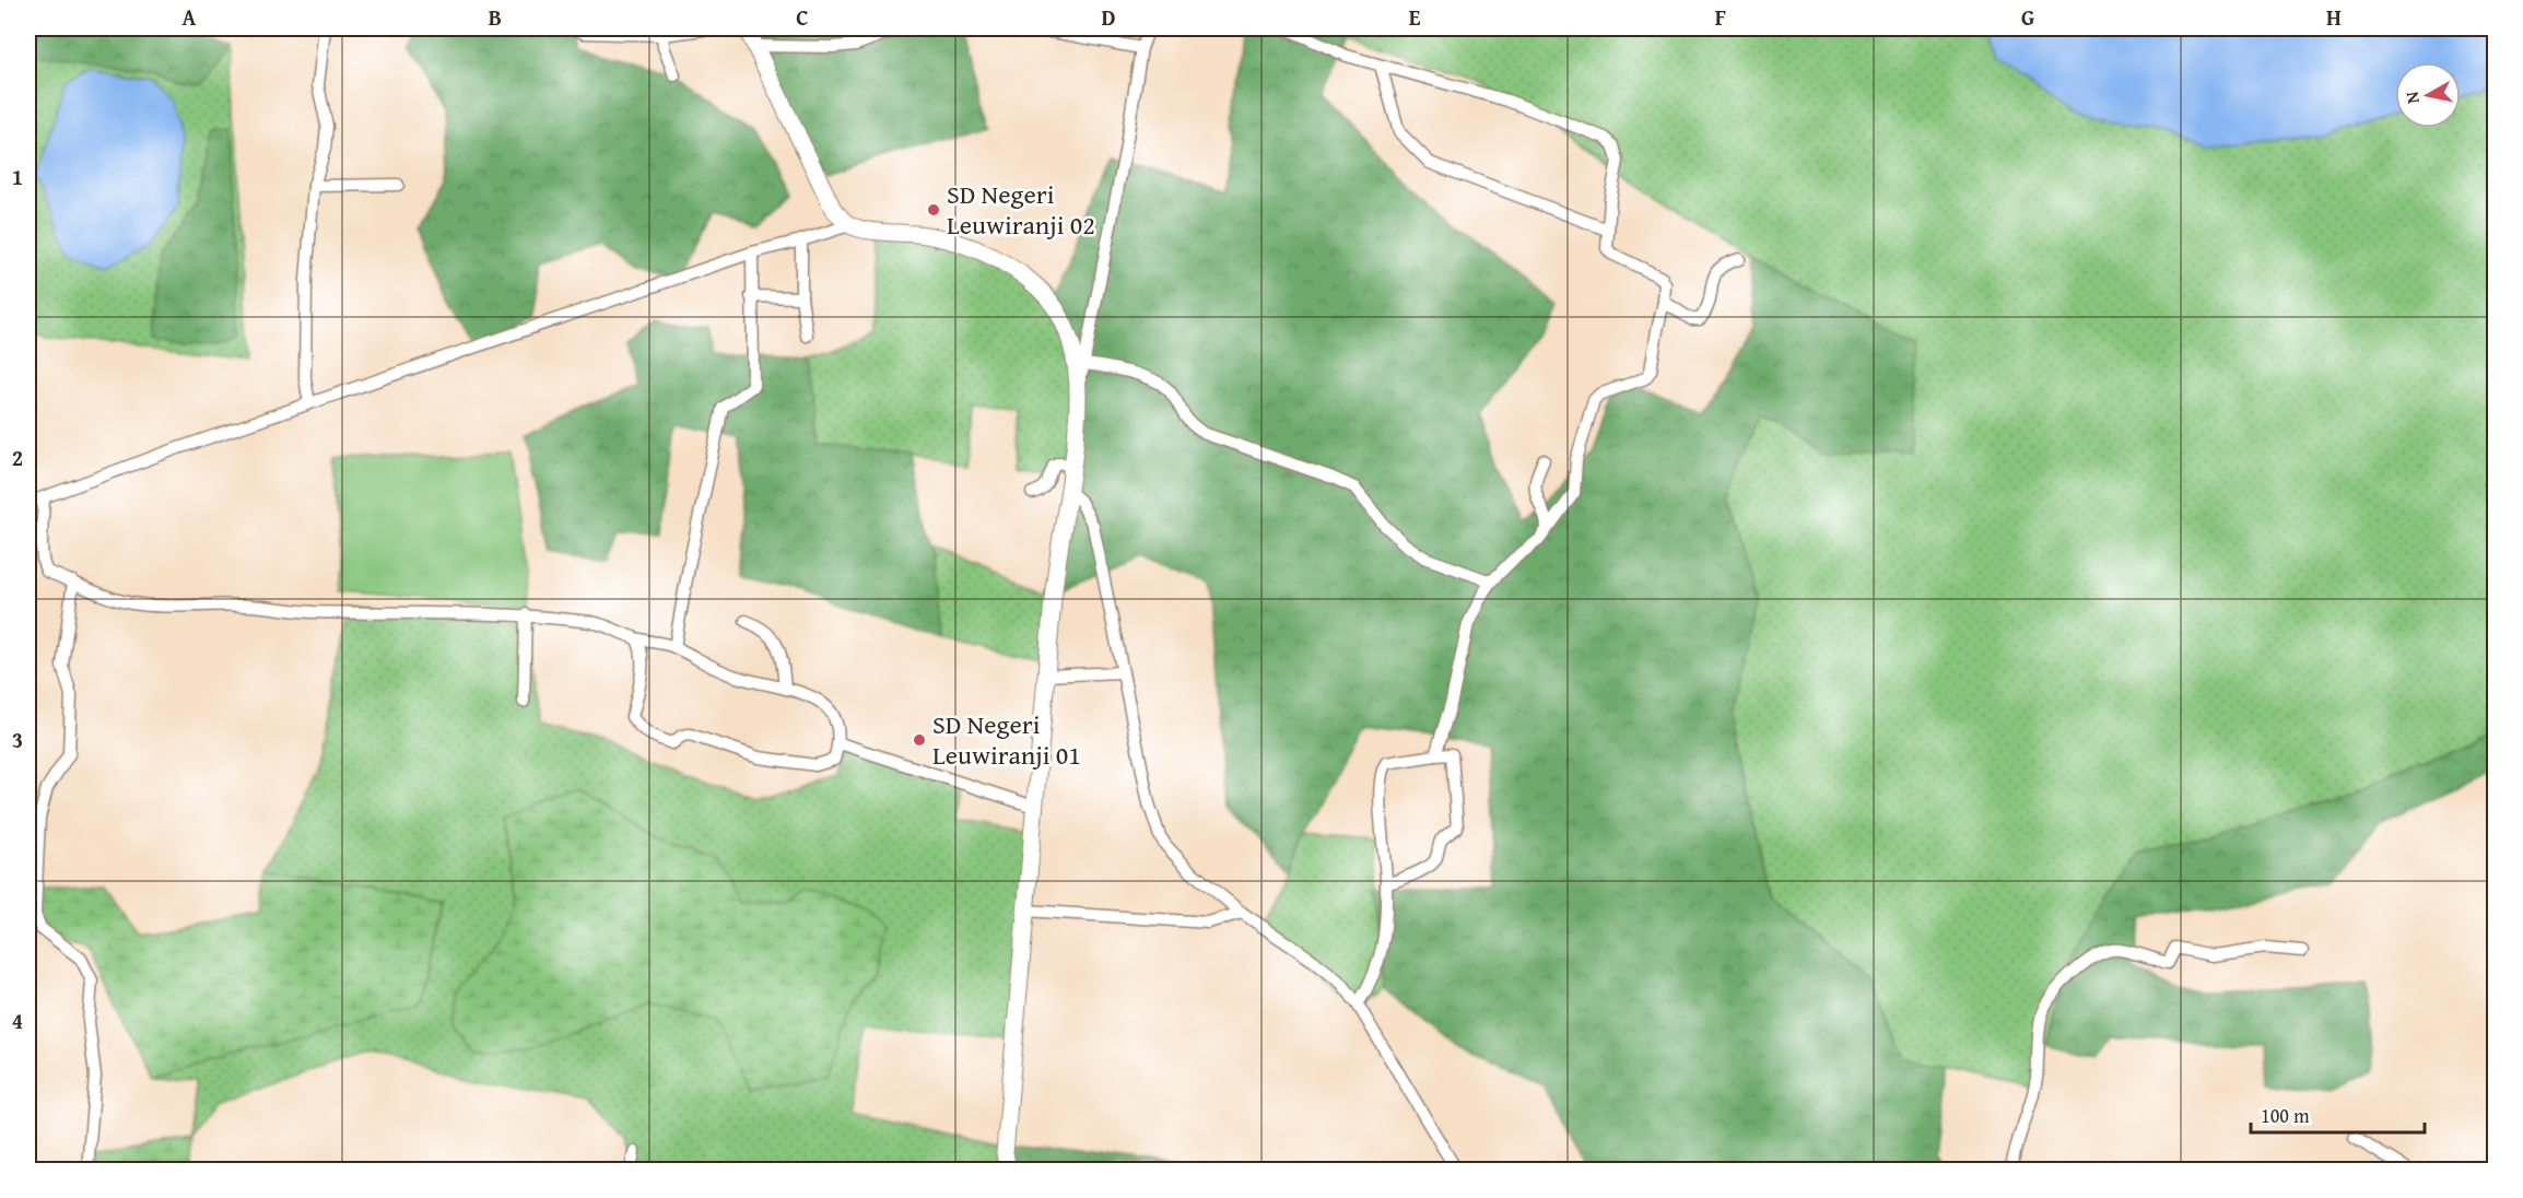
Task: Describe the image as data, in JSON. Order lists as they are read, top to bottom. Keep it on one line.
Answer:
{"places":["SD Negeri Leuwiranji 02","SD Negeri Leuwiranji 01"],"scale_bar":"100 m","north":"left","grid":{"columns":["A","B","C","D","E","F","G","H"],"rows":["1","2","3","4"]}}
